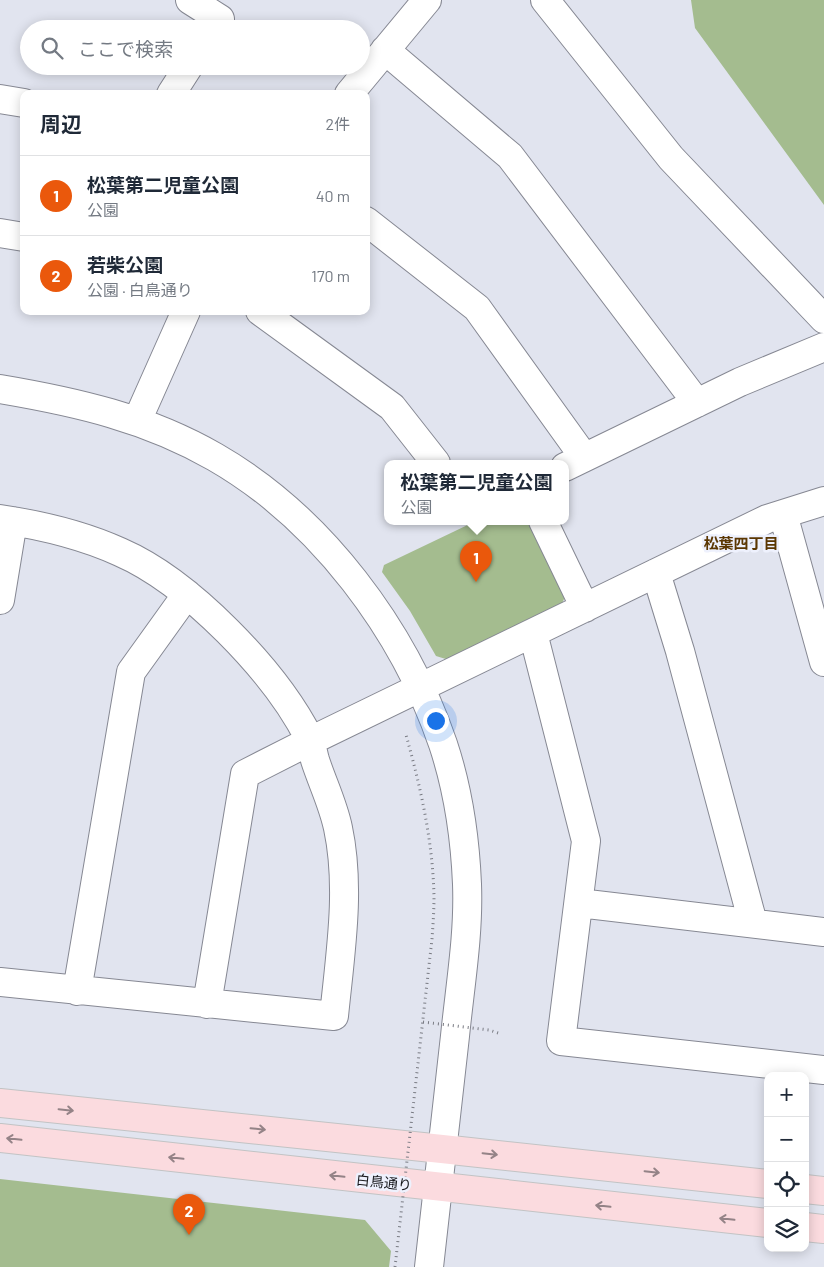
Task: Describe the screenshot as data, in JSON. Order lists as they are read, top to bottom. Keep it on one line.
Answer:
{"streets":{"main road":["白鳥通り"]},"districts":["松葉四丁目"],"page":{"search":"ここで検索","heading":["周辺","2件"],"list":[{"mark":"1","name":"松葉第二児童公園","note":"公園","value":"40 m"},{"mark":"2","name":"若柴公園","note":"公園 · 白鳥通り","value":"170 m"}],"popup":["松葉第二児童公園","公園"],"pins":["1","2"],"map_buttons":["+","−"]}}
